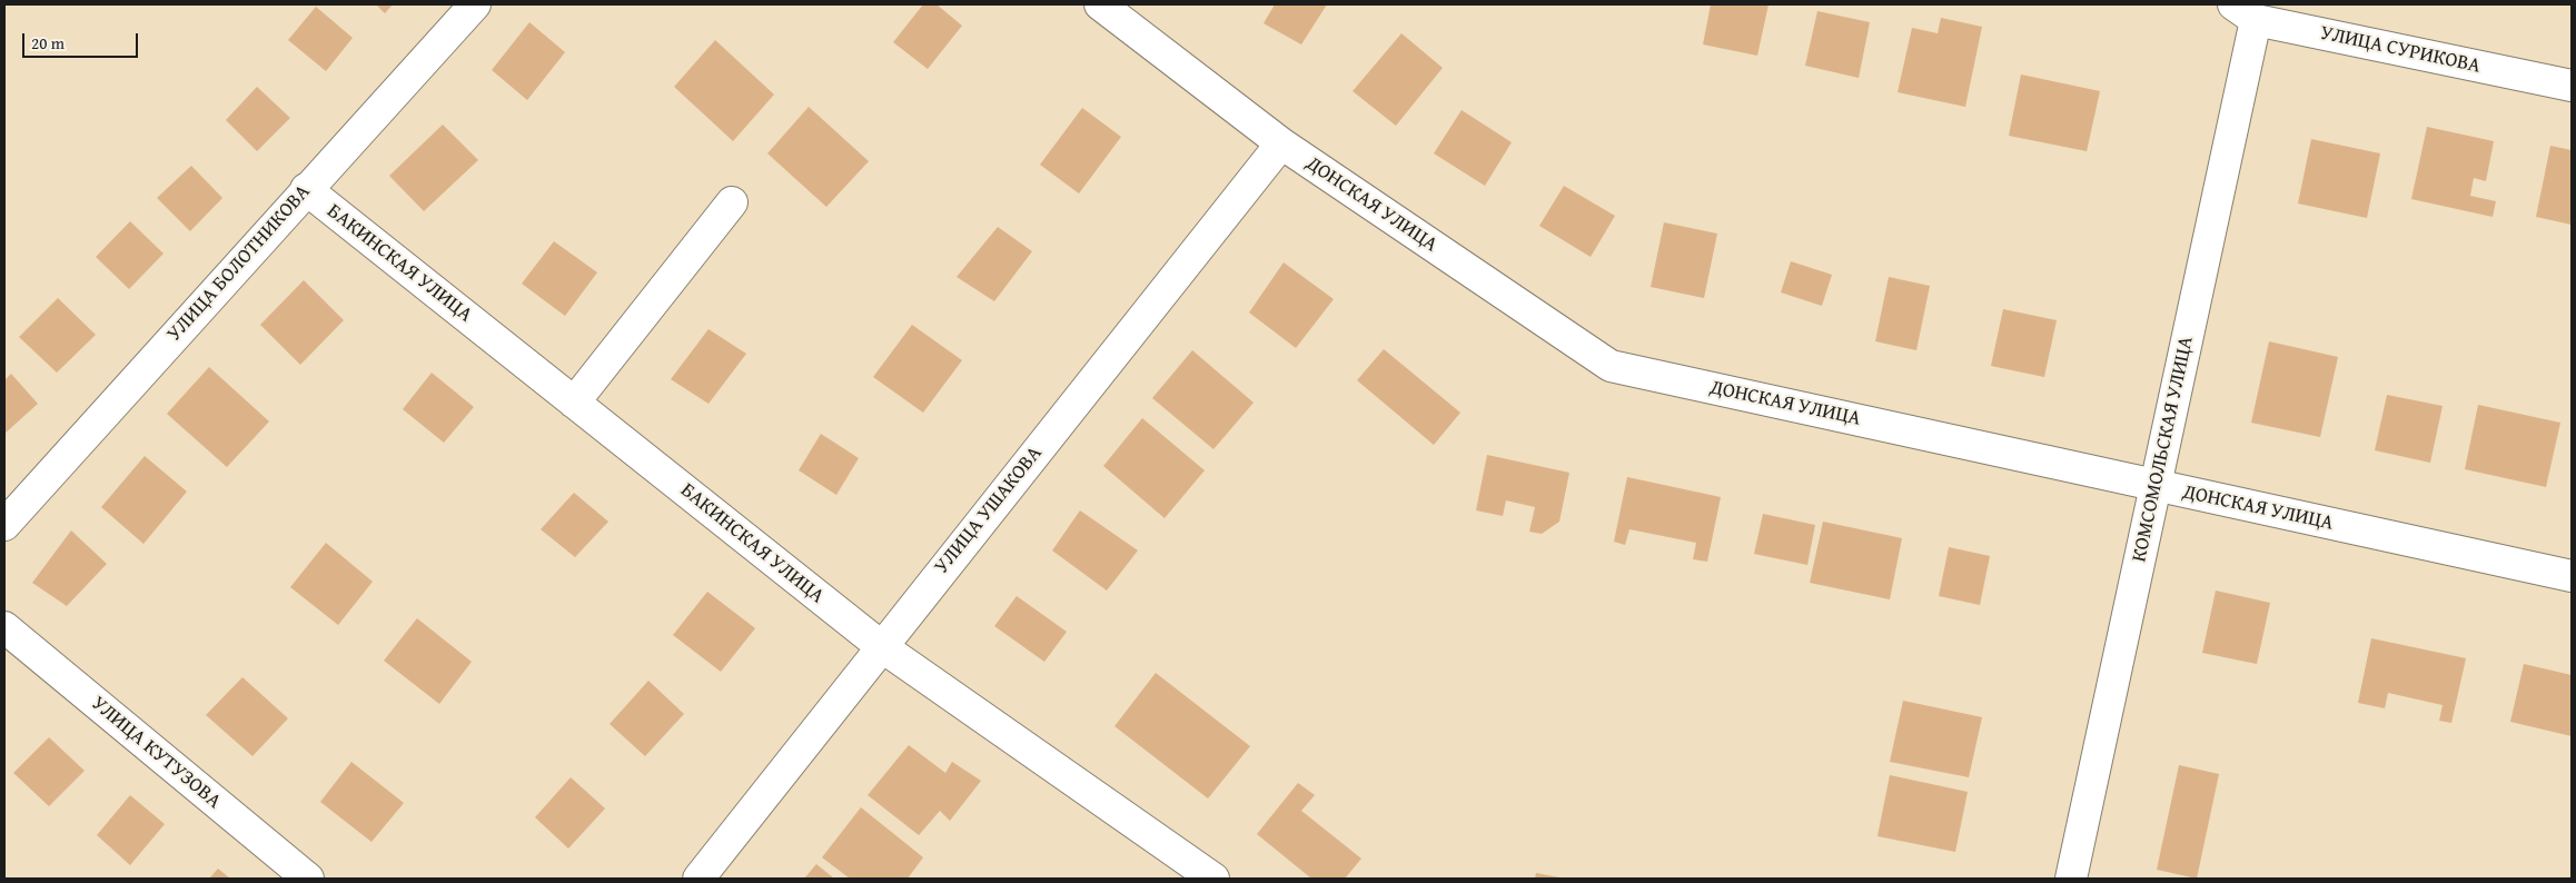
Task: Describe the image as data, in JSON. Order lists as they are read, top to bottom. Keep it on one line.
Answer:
{"streets":{"street":["УЛИЦА СУРИКОВА","ДОНСКАЯ УЛИЦА","УЛИЦА БОЛОТНИКОВА","БАКИНСКАЯ УЛИЦА","КОМСОМОЛЬСКАЯ УЛИЦА","УЛИЦА УШАКОВА","УЛИЦА КУТУЗОВА"]},"crossings":[["УЛИЦА СУРИКОВА","КОМСОМОЛЬСКАЯ УЛИЦА"],["ДОНСКАЯ УЛИЦА","КОМСОМОЛЬСКАЯ УЛИЦА"],["ДОНСКАЯ УЛИЦА","УЛИЦА УШАКОВА"],["УЛИЦА БОЛОТНИКОВА","БАКИНСКАЯ УЛИЦА"],["БАКИНСКАЯ УЛИЦА","УЛИЦА УШАКОВА"]],"scale_bar":"20 m"}
